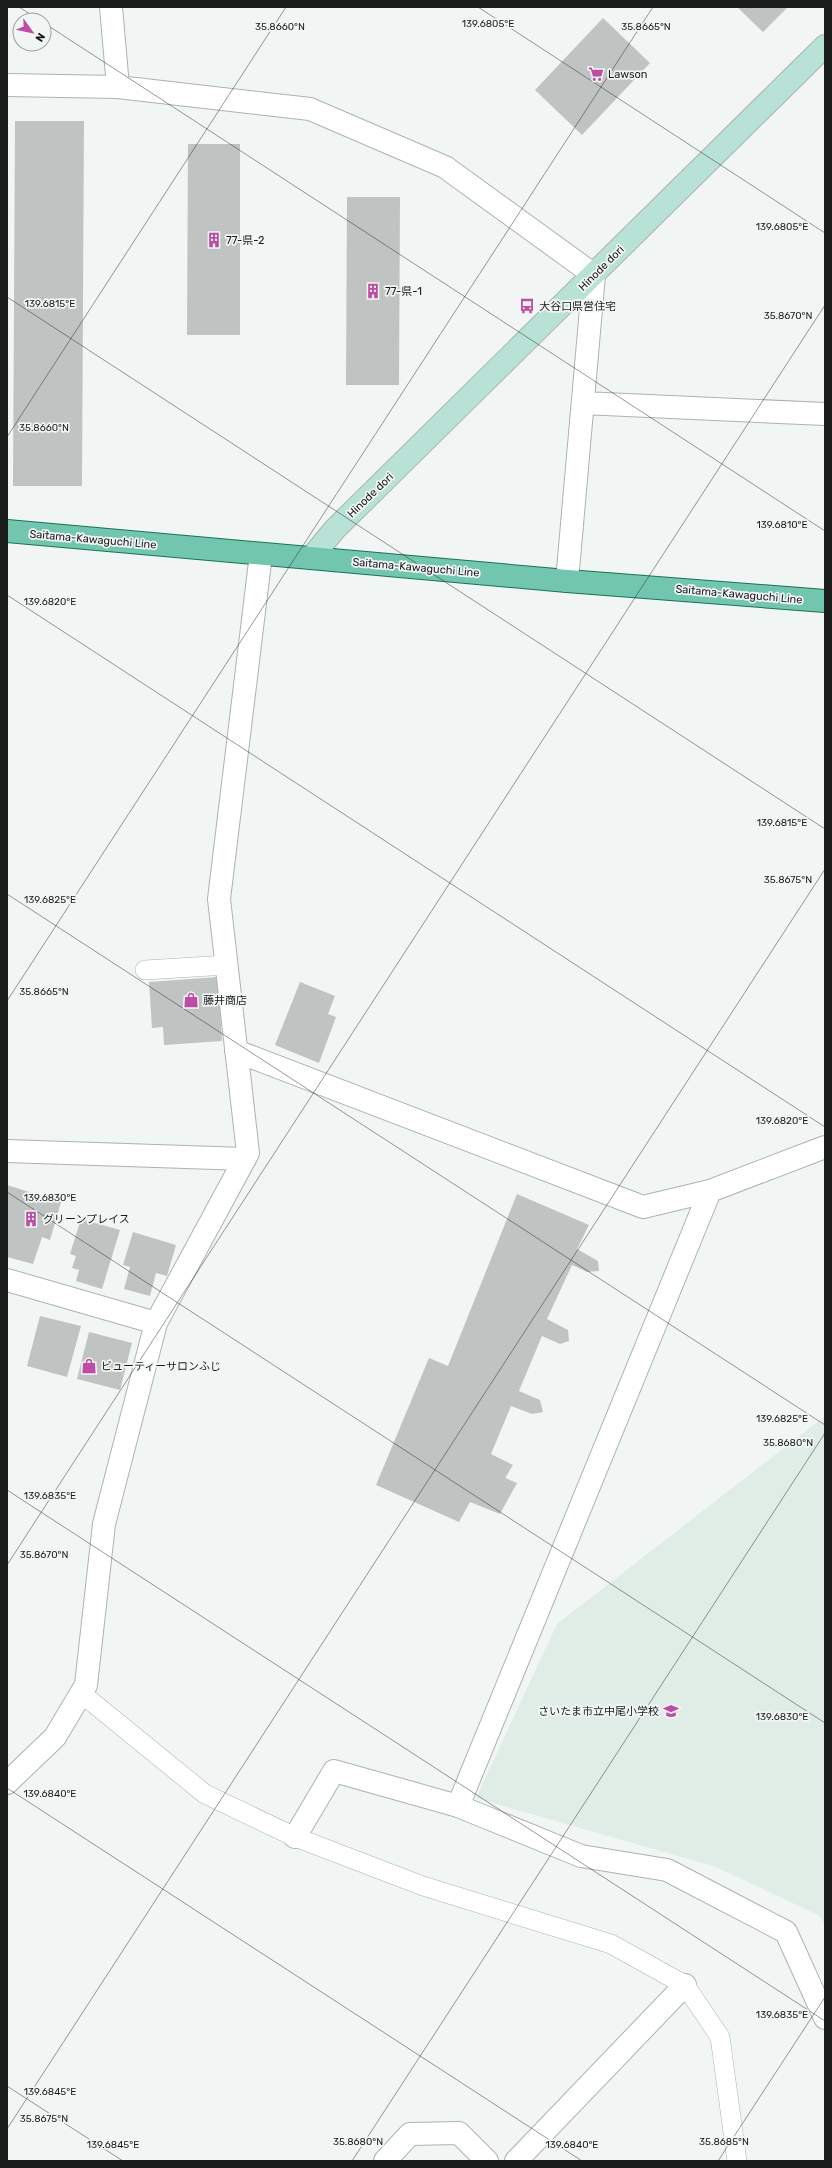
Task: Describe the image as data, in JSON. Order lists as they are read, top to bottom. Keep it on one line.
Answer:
{"streets":{"main road":["Saitama-Kawaguchi Line"],"street":["Hinode dori"]},"crossings":[["Hinode dori","Saitama-Kawaguchi Line"]],"places":{"supermarket":["Lawson"],"building":["77-県-2","77-県-1","グリーンプレイス"],"bus stop":["大谷口県営住宅"],"shop":["藤井商店","ビューティーサロンふじ"],"school or university":["さいたま市立中尾小学校"]},"north":"bottom right","coordinates":["139.6805°E","35.8660°N","35.8665°N","139.6815°E","35.8670°N","139.6810°E","139.6820°E","35.8675°N","139.6825°E","139.6830°E","35.8680°N","139.6835°E","139.6840°E","139.6845°E","35.8685°N"]}
